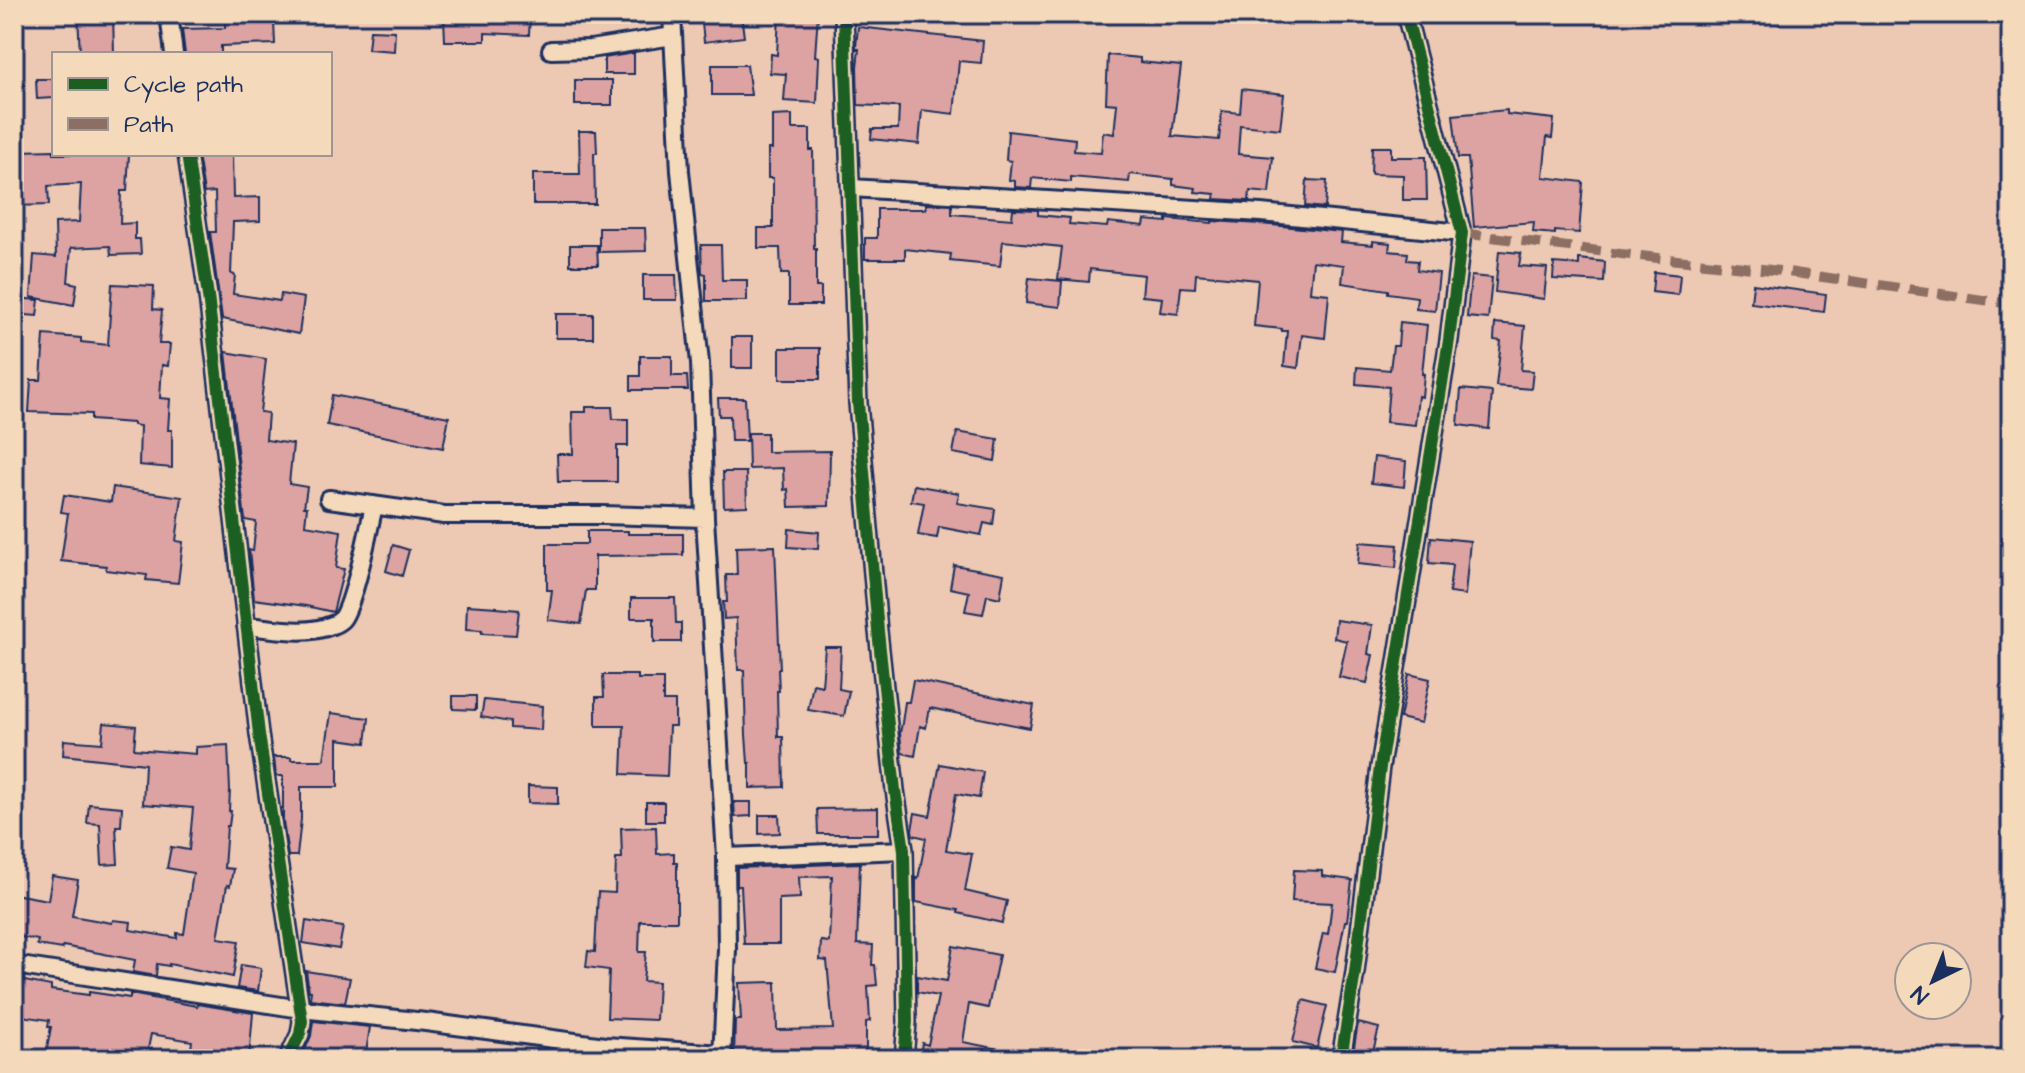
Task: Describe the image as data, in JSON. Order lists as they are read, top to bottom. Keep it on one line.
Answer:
{"legend":["Cycle path","Path"],"north":"bottom left"}
